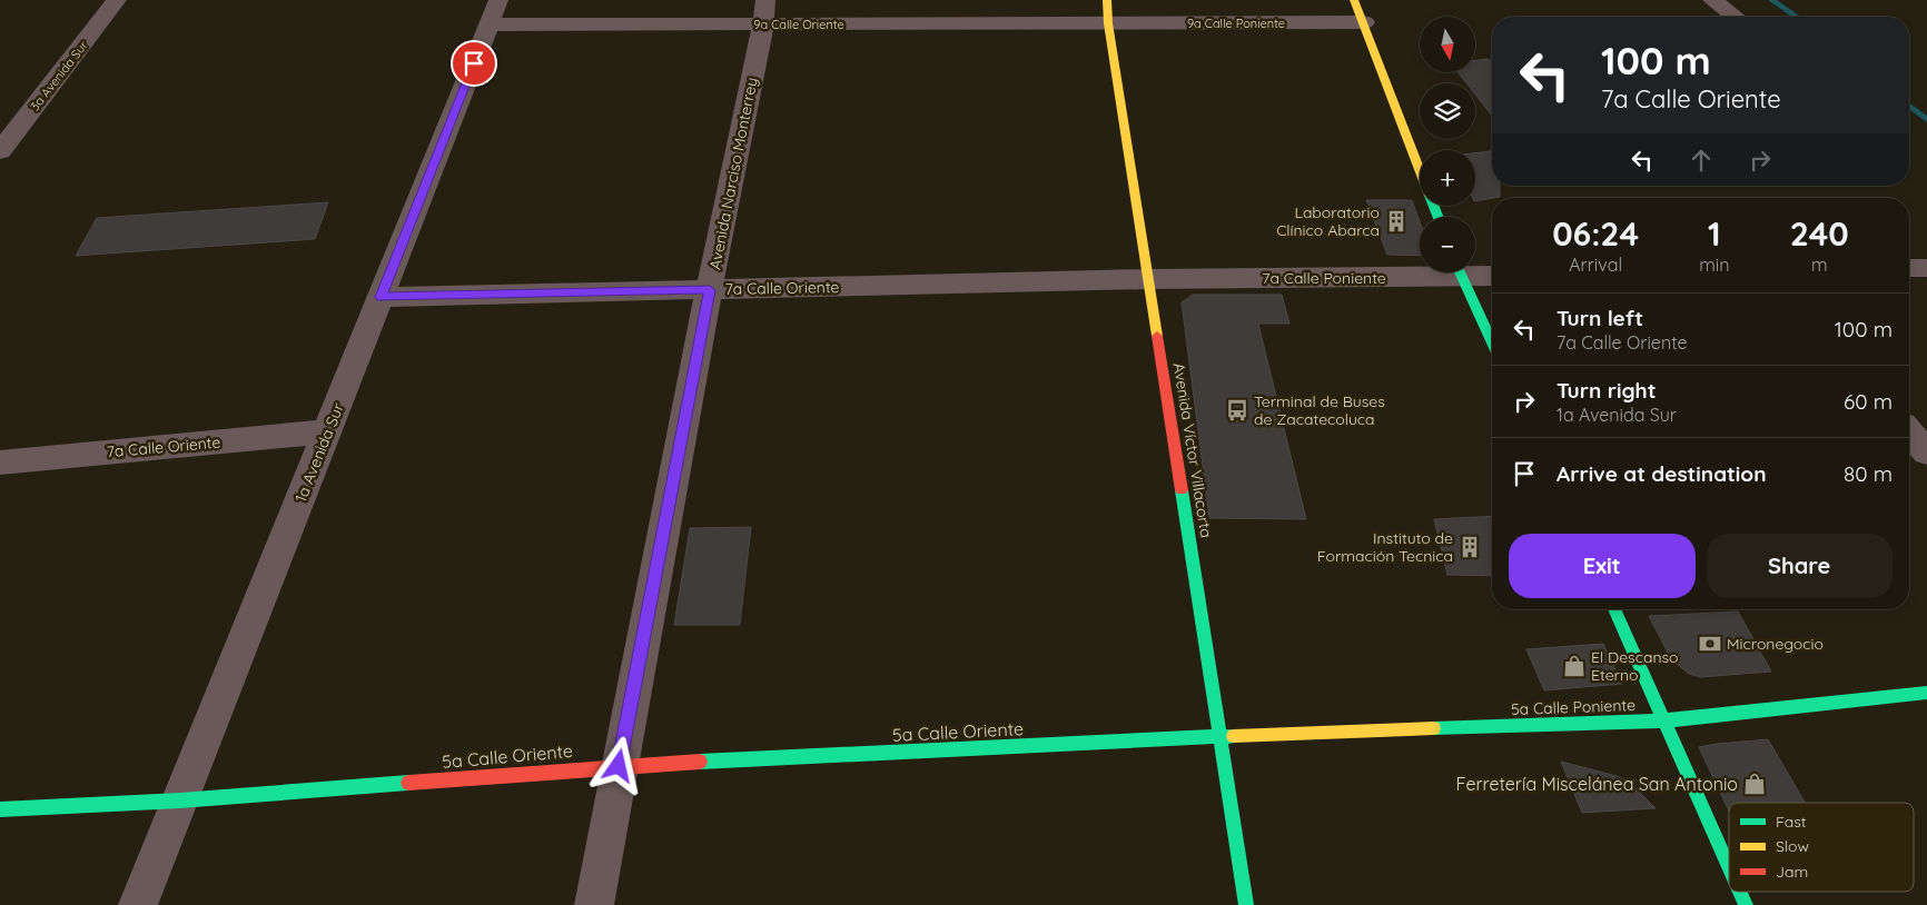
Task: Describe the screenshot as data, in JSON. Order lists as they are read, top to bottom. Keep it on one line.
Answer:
{"streets":{"main road":["Avenida Víctor Villacorta","5a Calle Poniente","5a Calle Oriente"],"street":["9a Calle Poniente","9a Calle Oriente","3a Avenida Sur","Avenida Narciso Monterrey","7a Calle Poniente","7a Calle Oriente","1a Avenida Sur"]},"crossings":[["9a Calle Poniente","9a Calle Oriente"],["9a Calle Poniente","Avenida Víctor Villacorta"],["9a Calle Oriente","Avenida Narciso Monterrey"],["9a Calle Oriente","Avenida Víctor Villacorta"],["9a Calle Oriente","1a Avenida Sur"],["Avenida Narciso Monterrey","7a Calle Oriente"],["Avenida Narciso Monterrey","5a Calle Oriente"],["7a Calle Poniente","7a Calle Oriente"],["7a Calle Poniente","Avenida Víctor Villacorta"],["7a Calle Oriente","Avenida Víctor Villacorta"],["7a Calle Oriente","1a Avenida Sur"],["Avenida Víctor Villacorta","5a Calle Poniente"],["Avenida Víctor Villacorta","5a Calle Oriente"],["1a Avenida Sur","5a Calle Oriente"],["5a Calle Poniente","5a Calle Oriente"]],"places":{"building":["Laboratorio Clínico Abarca","Instituto de Formación Tecnica"],"bus stop":["Terminal de Buses de Zacatecoluca"],"bank":["Micronegocio"],"shop":["El Descanso Eterno","Ferretería Miscelánea San Antonio"]},"legend":["Fast","Slow","Jam"],"north":"bottom","page":{"map_buttons":["+","−"],"turn":["100 m","7a Calle Oriente"],"eta":["06:24","Arrival","1","min","240","m"],"list":[{"name":"Turn left","note":"7a Calle Oriente","value":"100 m"},{"name":"Turn right","note":"1a Avenida Sur","value":"60 m"},{"name":"Arrive at destination","value":"80 m"}],"buttons":["Exit","Share"]}}
